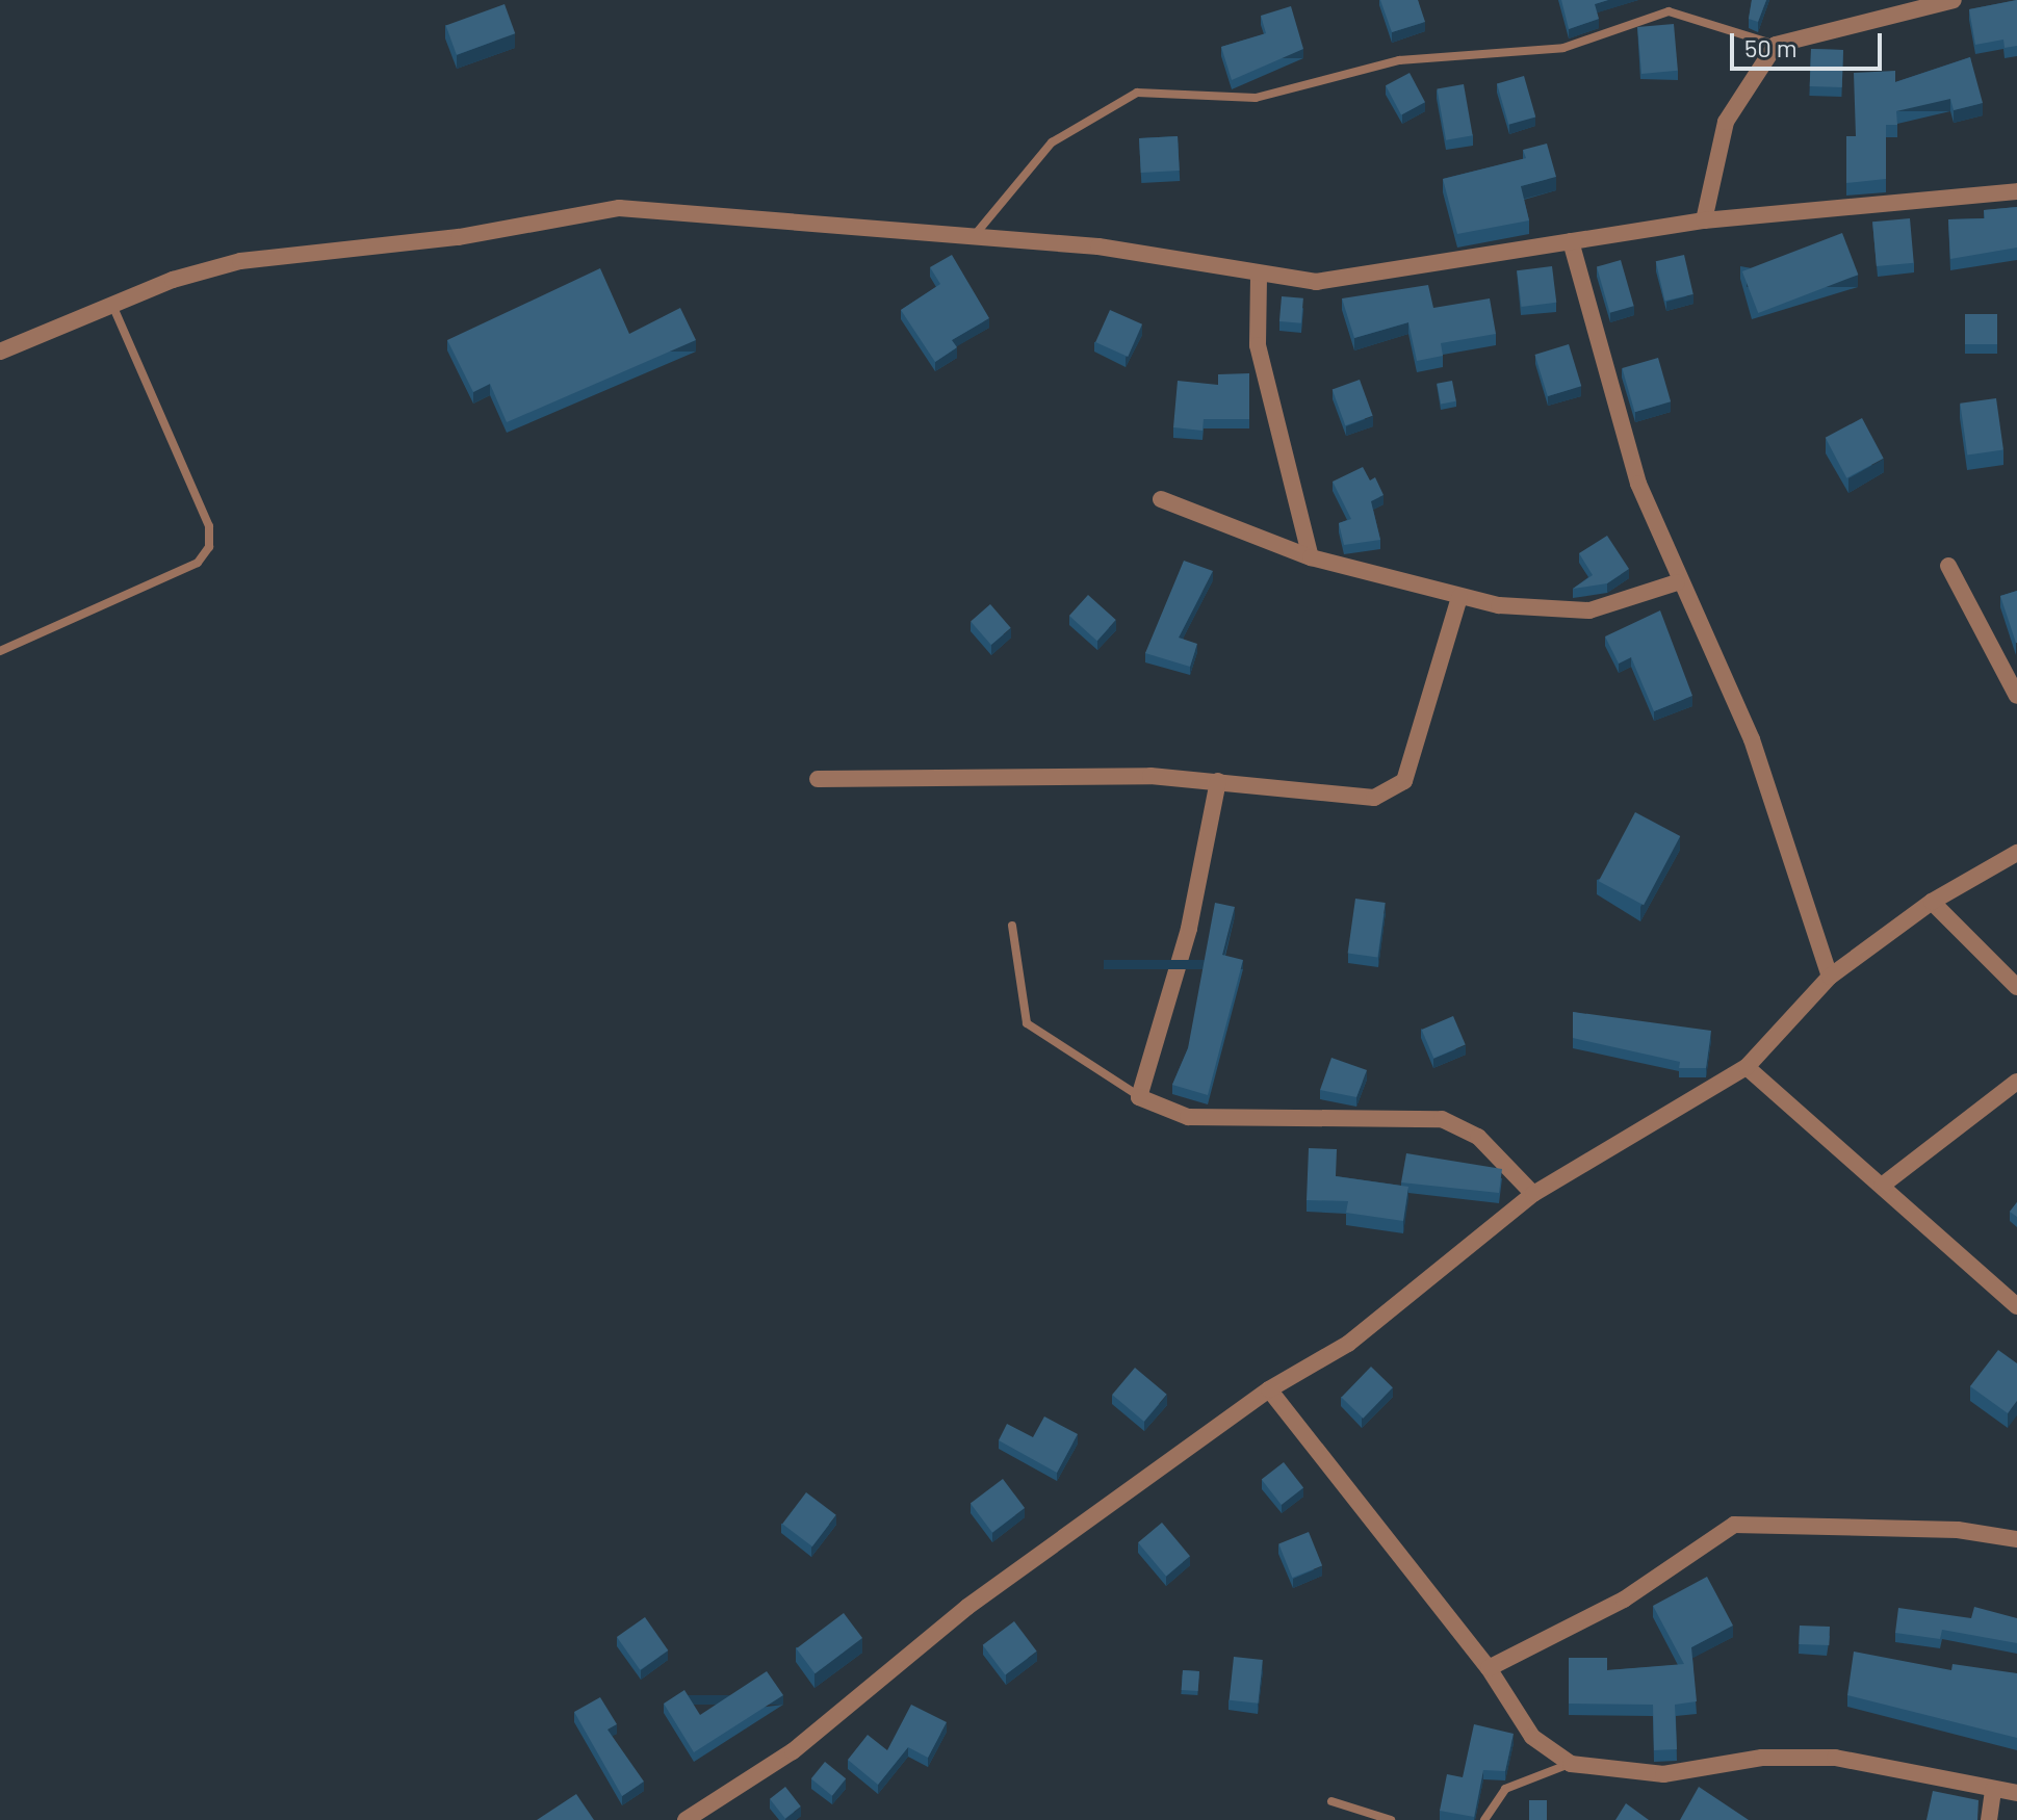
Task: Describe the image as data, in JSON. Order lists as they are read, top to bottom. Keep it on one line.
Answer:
{"scale_bar":"50 m"}
